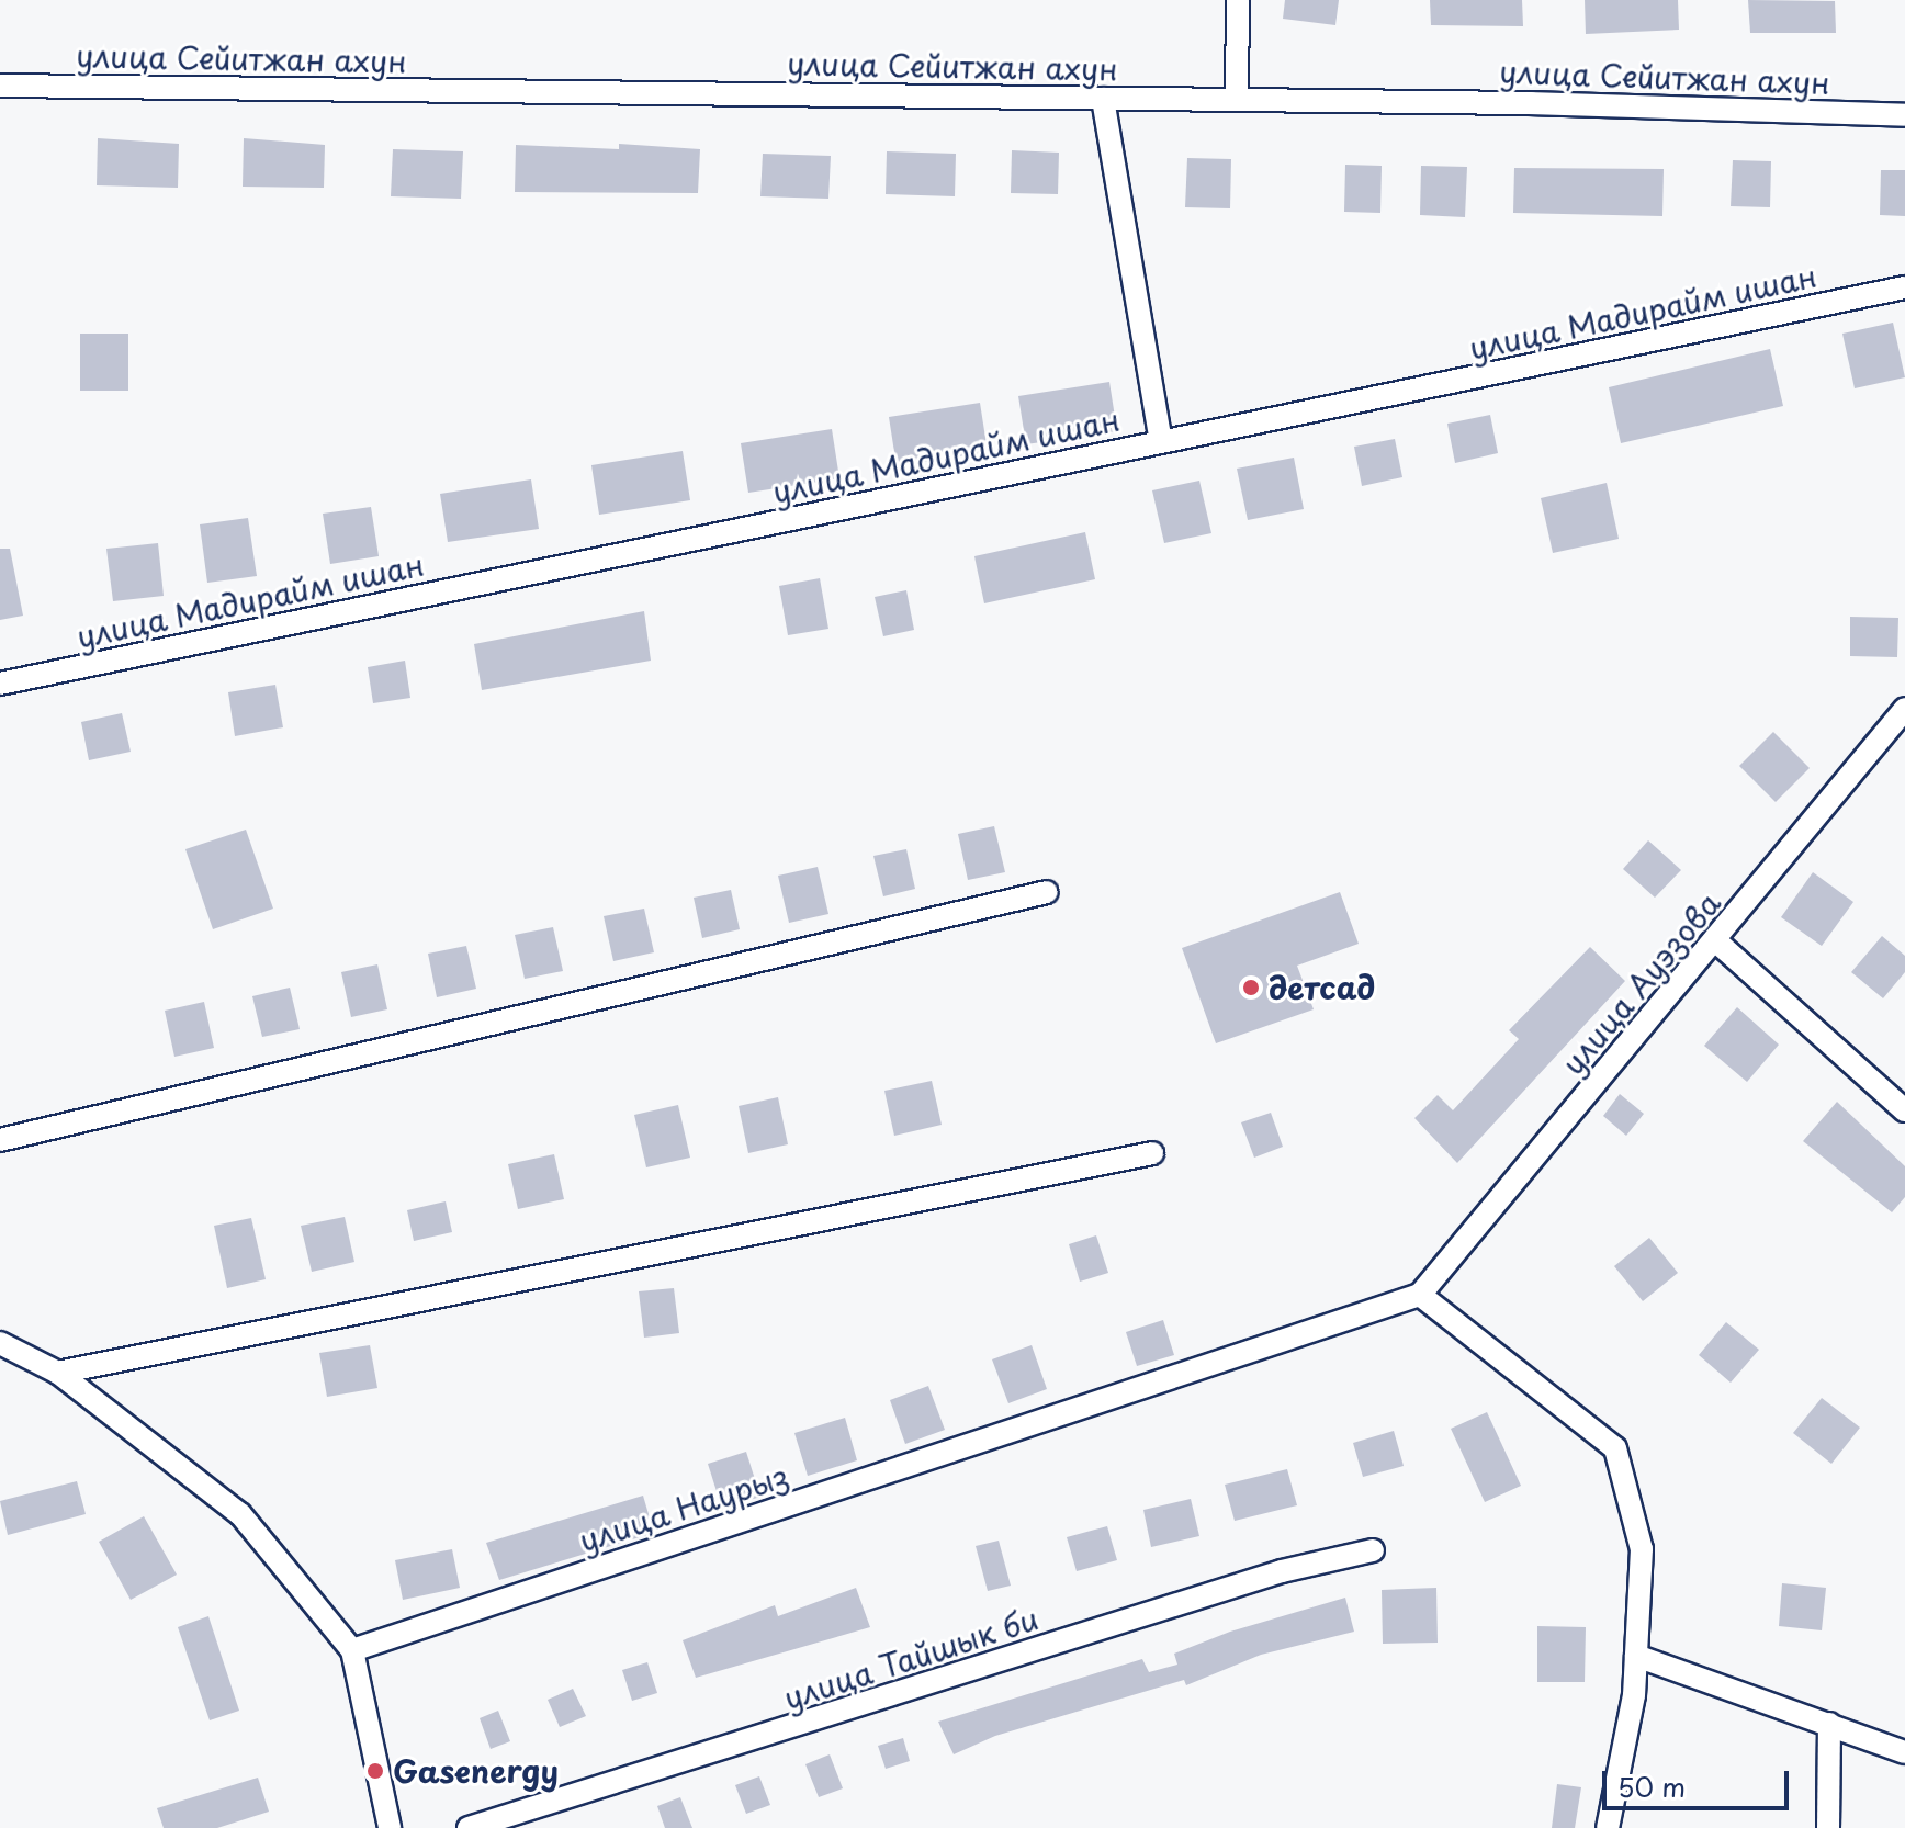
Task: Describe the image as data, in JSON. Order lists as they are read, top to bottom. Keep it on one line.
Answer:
{"streets":{"street":["улица Сейитжан ахун","улица Мадирайм ишан","улица Ауэзова","улица Наурыз","улица Тайшык би"]},"crossings":[["улица Ауэзова","улица Наурыз"]],"places":["детсад","Gasenergy"],"scale_bar":"50 m"}
